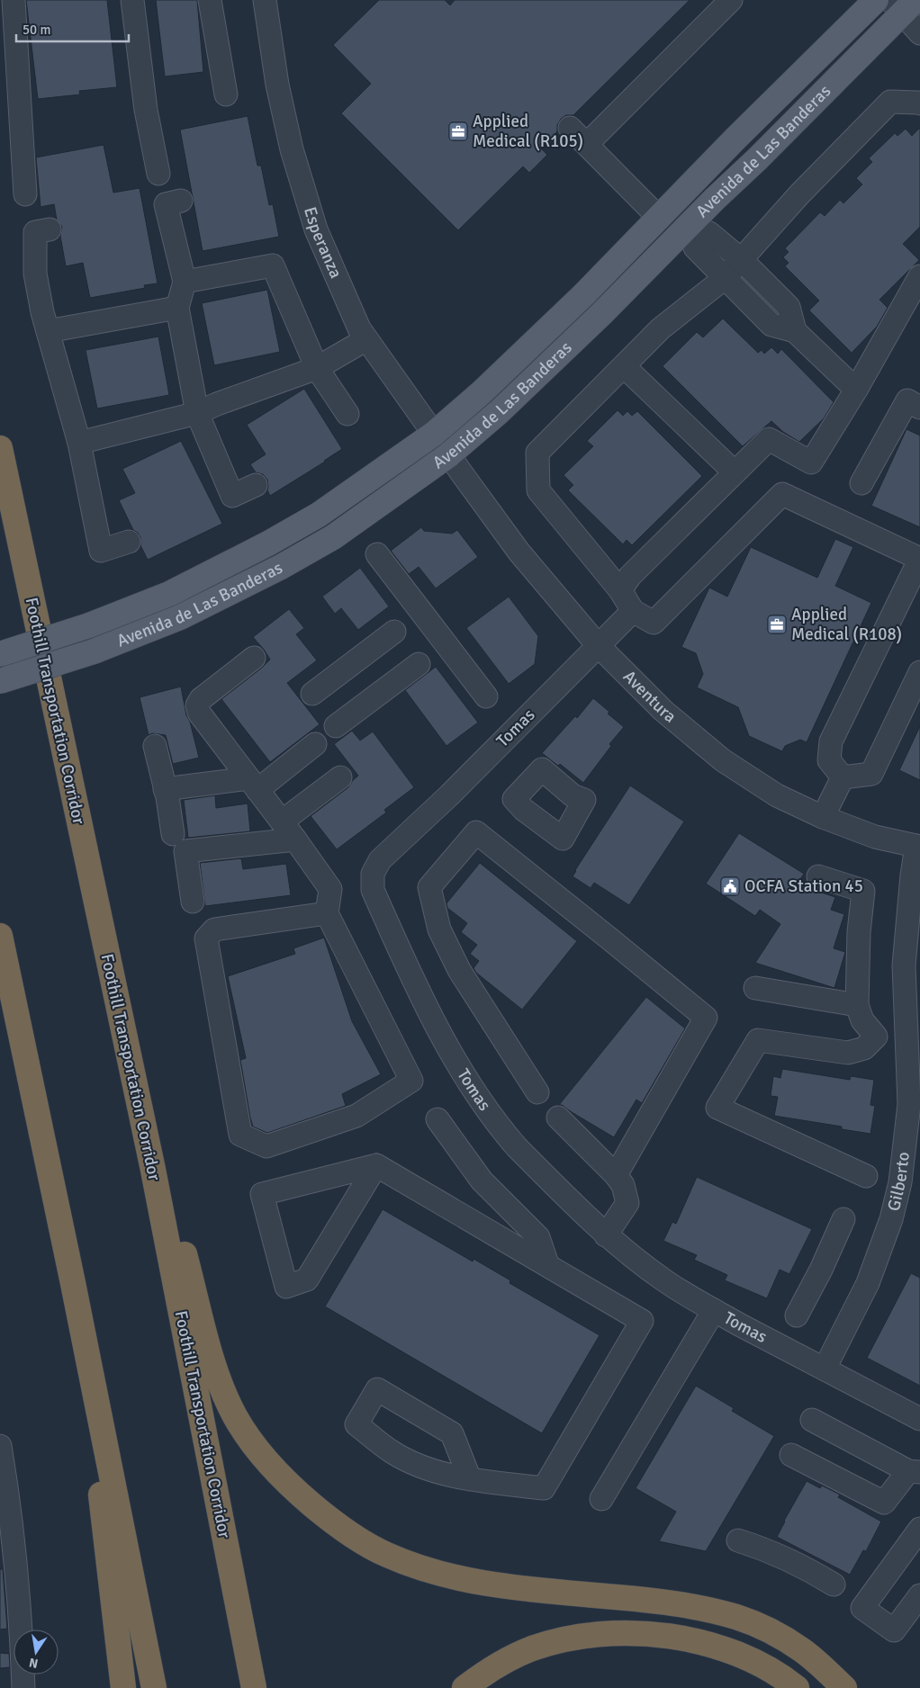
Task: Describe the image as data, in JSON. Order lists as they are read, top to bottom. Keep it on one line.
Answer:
{"streets":{"highway":["Foothill Transportation Corridor"],"main road":["Avenida de Las Banderas"],"street":["Esperanza","Aventura","Tomas","Gilberto"]},"crossings":[["Avenida de Las Banderas","Esperanza"],["Avenida de Las Banderas","Aventura"],["Esperanza","Aventura"],["Aventura","Tomas"],["Aventura","Gilberto"],["Tomas","Gilberto"]],"places":{"office":["Applied Medical (R105)","Applied Medical (R108)"],"public building":["OCFA Station 45"]},"scale_bar":"50 m","north":"bottom"}
